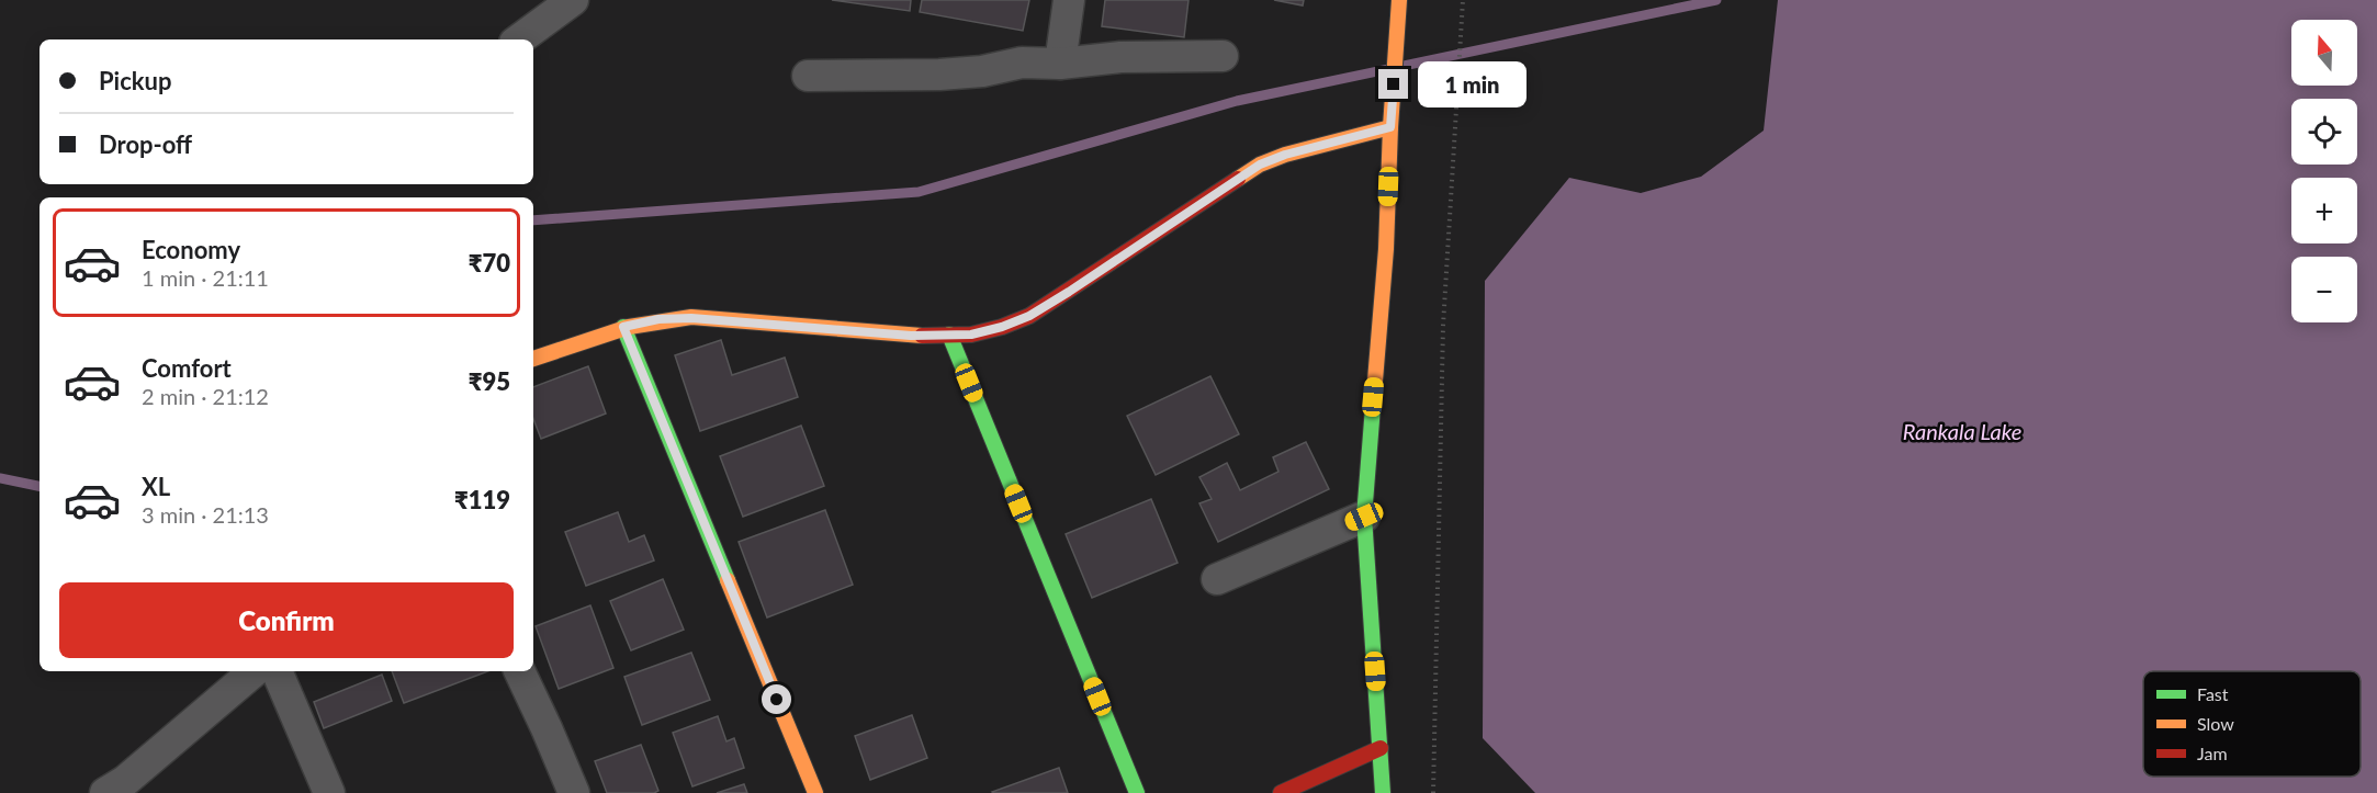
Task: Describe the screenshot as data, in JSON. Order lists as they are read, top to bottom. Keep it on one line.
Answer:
{"water":["Rankala Lake"],"legend":["Fast","Slow","Jam"],"north":"top","page":{"map_buttons":["+","−"],"banner":["Pickup","Drop-off"],"bubble":"1 min","list":[{"name":"Economy","note":"1 min · 21:11","value":"₹70"},{"name":"Comfort","note":"2 min · 21:12","value":"₹95"},{"name":"XL","note":"3 min · 21:13","value":"₹119"}],"buttons":"Confirm"}}
